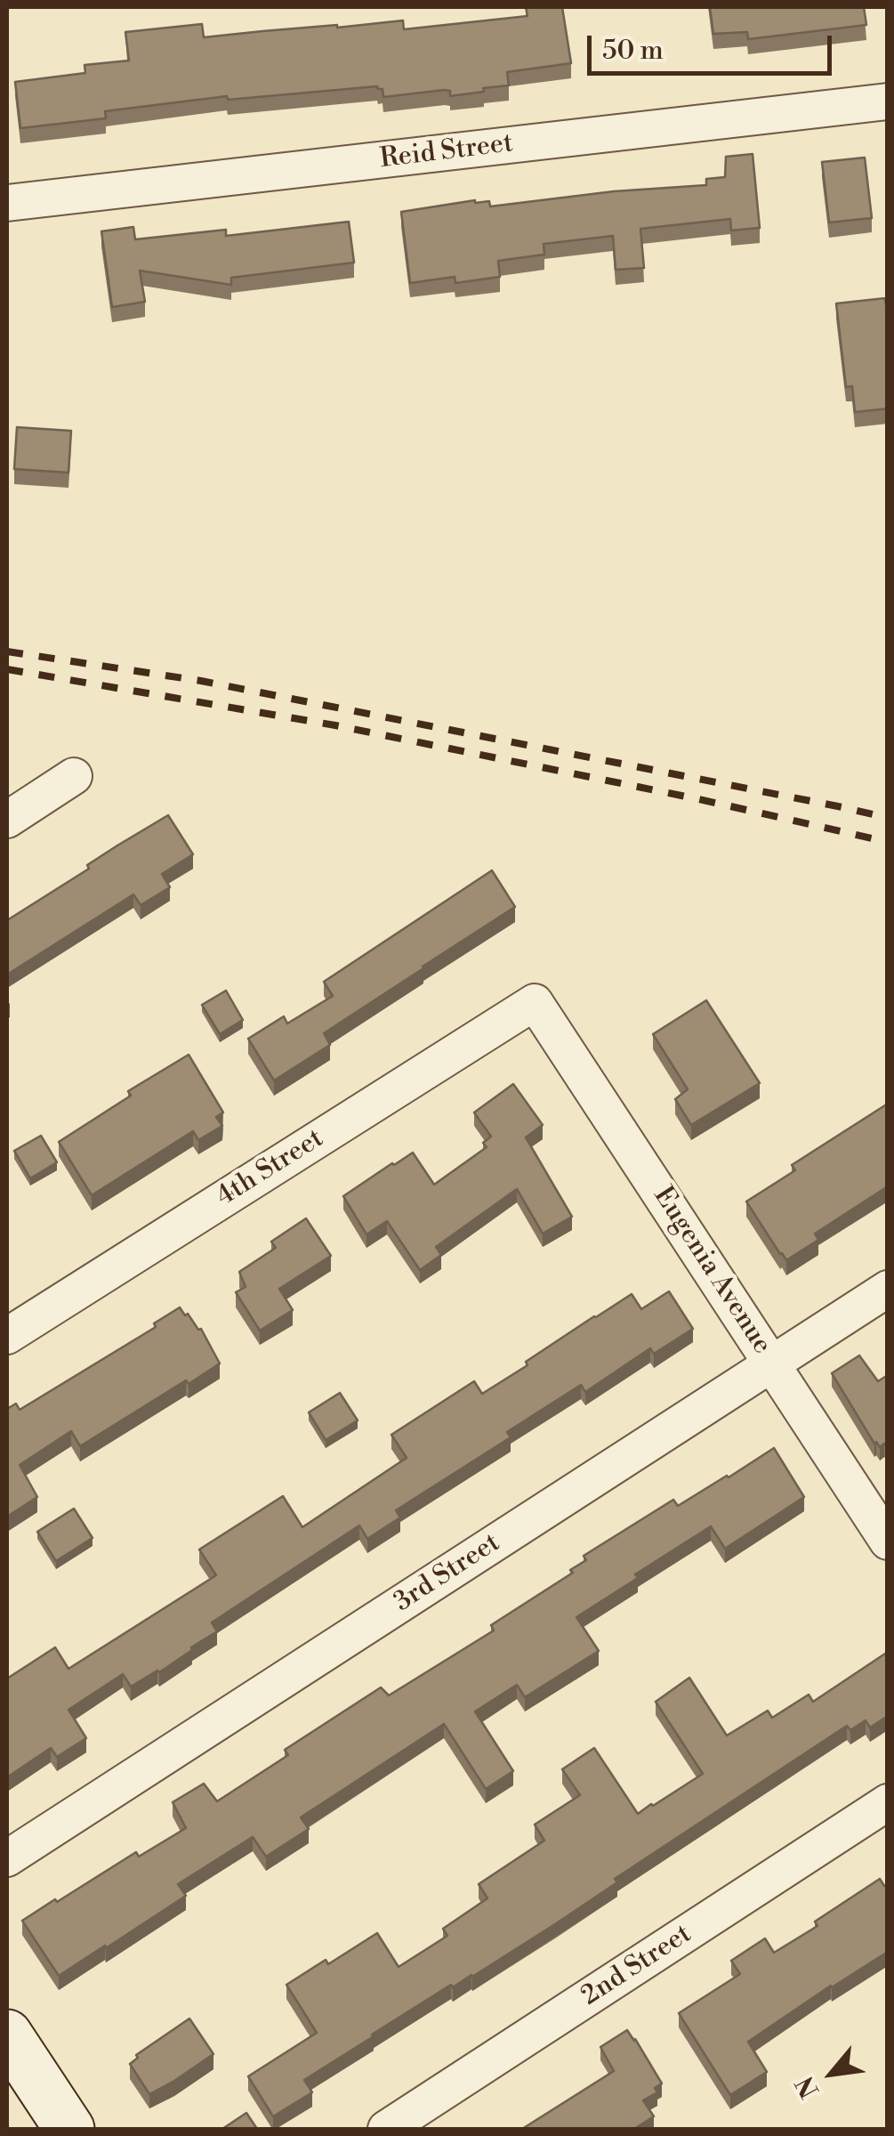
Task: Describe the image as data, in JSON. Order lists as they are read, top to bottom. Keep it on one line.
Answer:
{"streets":{"street":["Reid Street","4th Street","Eugenia Avenue","3rd Street","2nd Street"]},"crossings":[["4th Street","Eugenia Avenue"],["Eugenia Avenue","3rd Street"]],"scale_bar":"50 m","north":"bottom left"}
